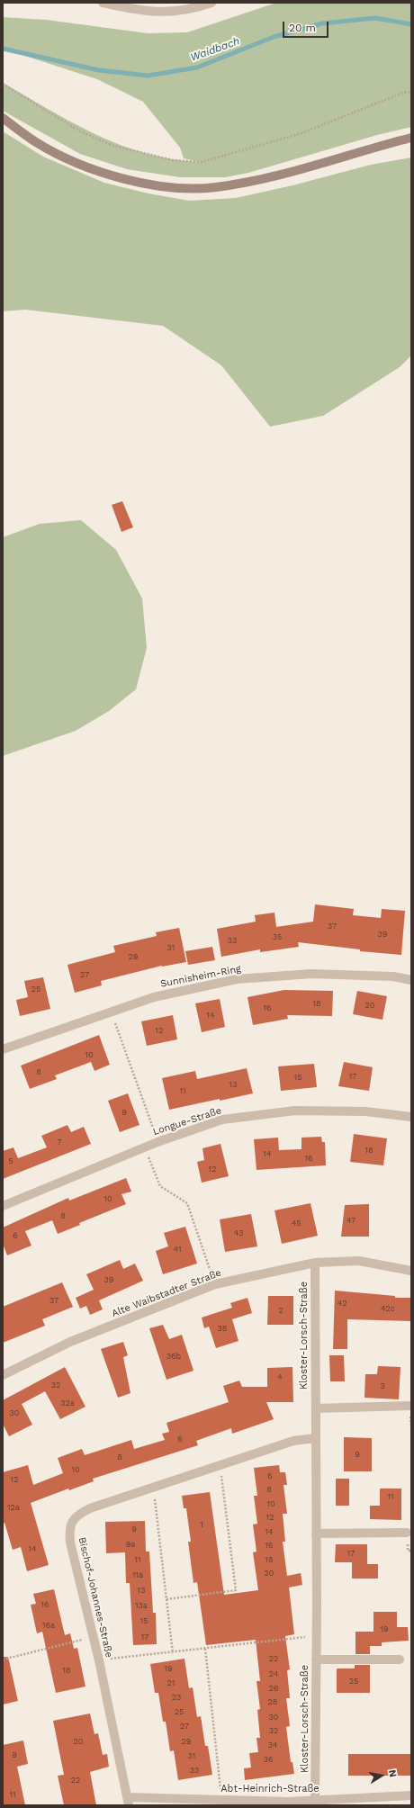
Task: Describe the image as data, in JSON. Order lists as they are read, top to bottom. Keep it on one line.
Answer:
{"streets":{"street":["Sunnisheim-Ring","Longue-Straße","Alte Waibstadter Straße","Kloster-Lorsch-Straße","Bischof-Johannes-Straße","Abt-Heinrich-Straße"]},"crossings":[["Alte Waibstadter Straße","Kloster-Lorsch-Straße"],["Kloster-Lorsch-Straße","Bischof-Johannes-Straße"],["Kloster-Lorsch-Straße","Abt-Heinrich-Straße"],["Bischof-Johannes-Straße","Abt-Heinrich-Straße"]],"water":["Waidbach"],"house_numbers":["37","39","35","33","31","29","27","25","18","20","16","14","12","10","8","17","15","13","11","9","7","18","14","16","5","12","10","8","47","45","43","6","41","39","37","42","42c","2","38","36b","4","32","3","32a","30","6","9","8","10","6","12","8","11","10","12a","12","1","9","14","9a","16","14","17","11","18","20","11a","13","16","13a","15","16a","19","17","22","19","18","24","25","21","26","23","28","25","30","27","32","20","29","34","9","31","36","33","22","11"],"scale_bar":"20 m","north":"right"}
